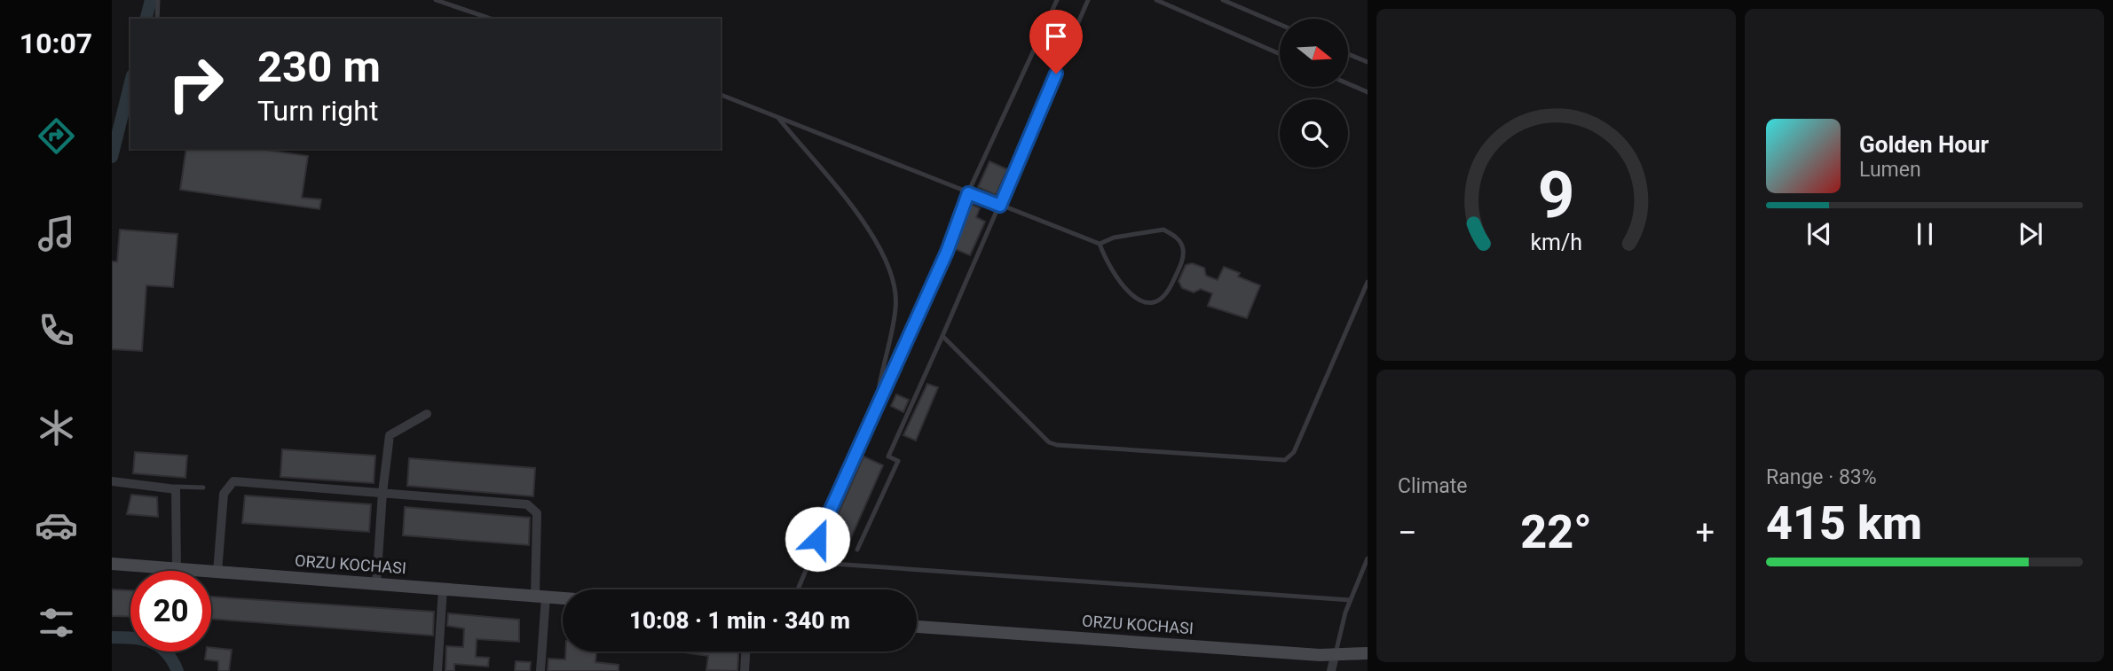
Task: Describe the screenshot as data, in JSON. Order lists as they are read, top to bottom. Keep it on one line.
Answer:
{"streets":{"main road":["ORZU KOCHASI"]},"north":"right","page":{"tabs":"10:07","turn":["230 m","Turn right"],"song":["Golden Hour","Lumen"],"tile":["Climate",["Range · 83%","415 km"]],"heat":["−","22°","+"],"limit":"20","trip":"10:08 · 1 min · 340 m","gauge":["9","km/h"]}}
